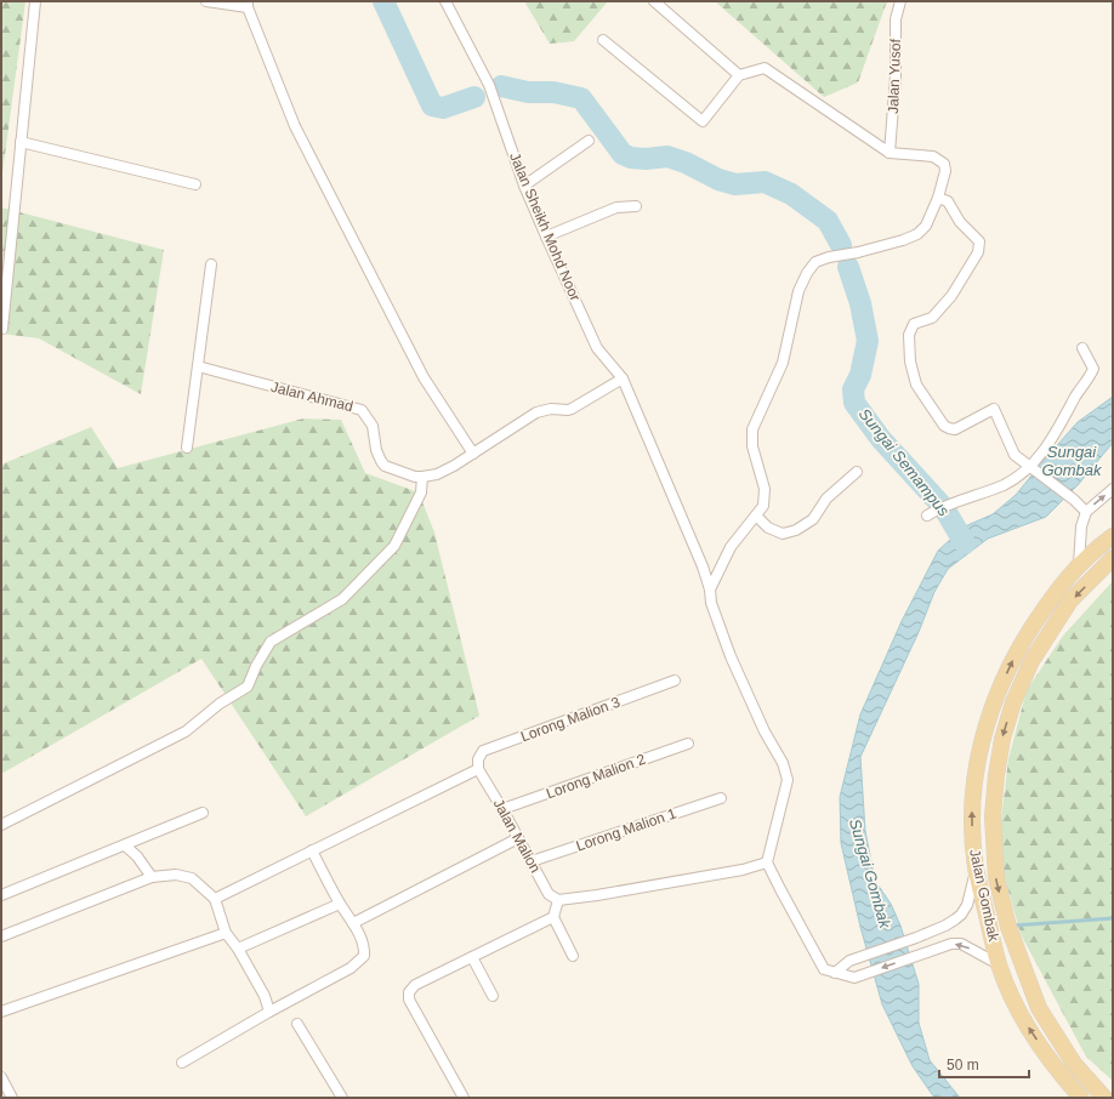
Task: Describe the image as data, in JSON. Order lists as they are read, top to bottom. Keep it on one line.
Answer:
{"streets":{"main road":["Jalan Gombak"],"street":["Jalan Yusof","Jalan Sheikh Mohd Noor","Jalan Ahmad","Lorong Malion 3","Lorong Malion 2","Lorong Malion 1","Jalan Malion"]},"crossings":[["Lorong Malion 3","Jalan Malion"],["Lorong Malion 2","Jalan Malion"],["Lorong Malion 1","Jalan Malion"]],"water":["Sungai Gombak","Sungai Semampus"],"scale_bar":"50 m"}
